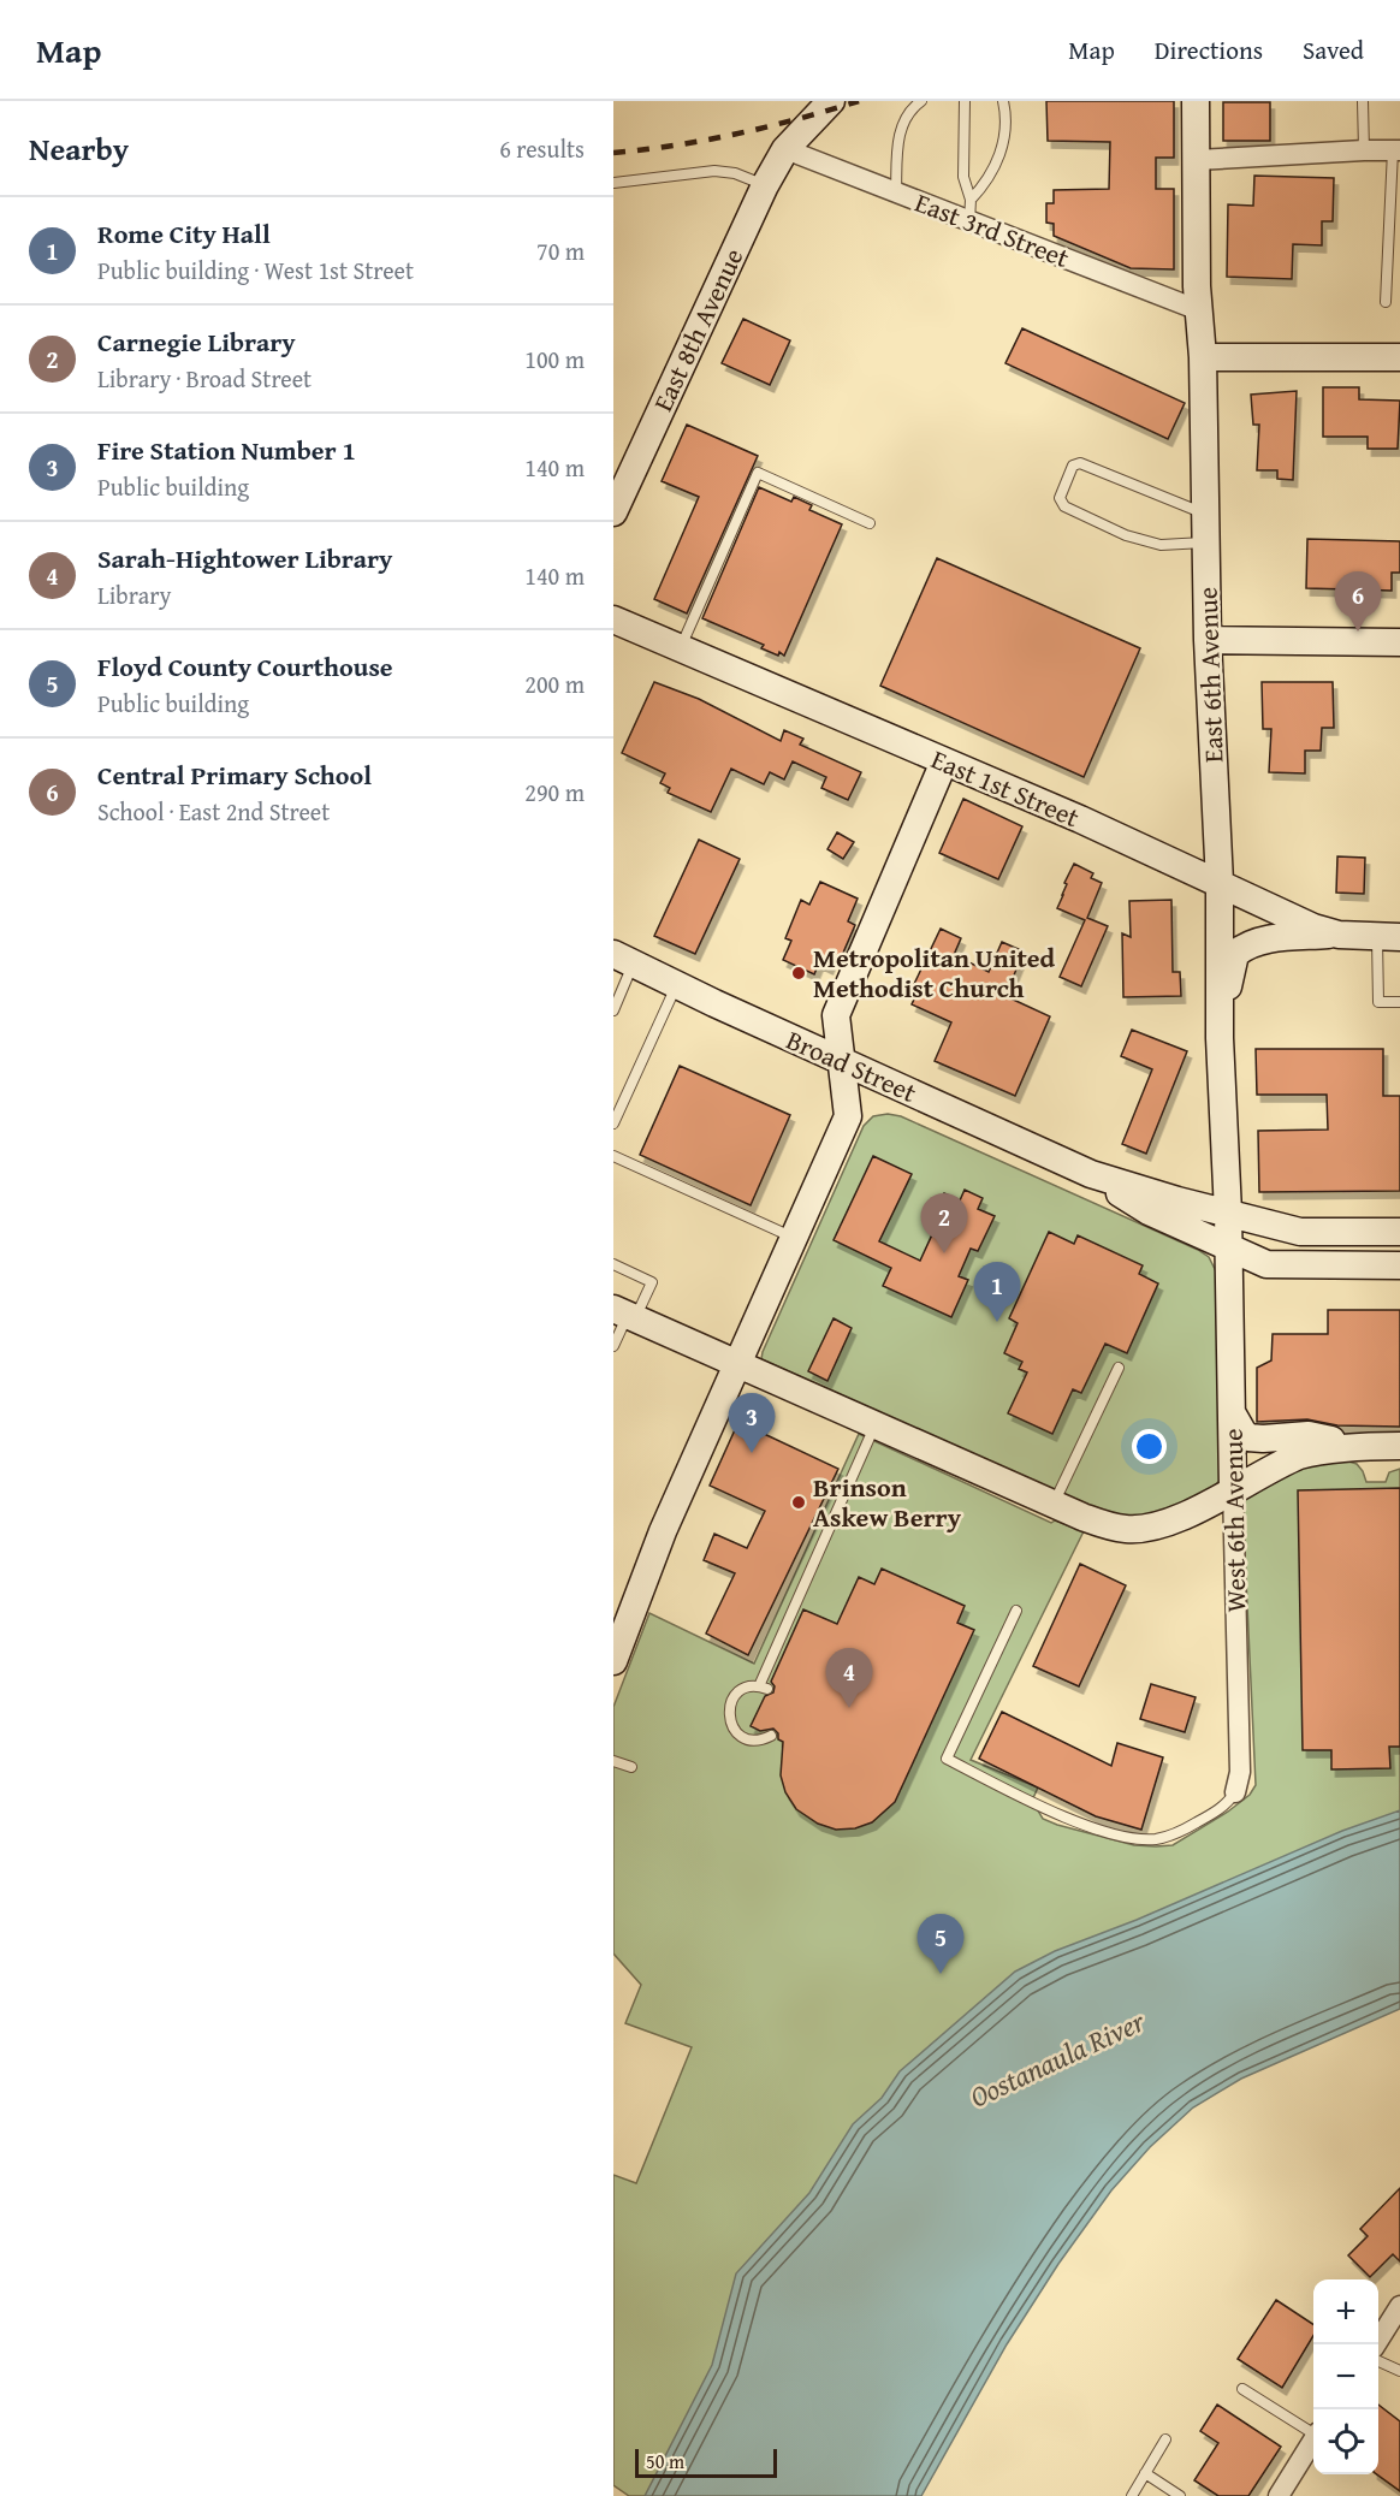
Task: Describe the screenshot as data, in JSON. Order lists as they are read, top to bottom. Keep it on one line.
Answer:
{"streets":{"street":["East 3rd Street","East 8th Avenue","East 6th Avenue","East 1st Street","Broad Street","West 6th Avenue"]},"crossings":[["East 3rd Street","East 8th Avenue"],["East 3rd Street","East 6th Avenue"],["East 6th Avenue","East 1st Street"],["East 6th Avenue","Broad Street"],["East 6th Avenue","West 6th Avenue"],["Broad Street","West 6th Avenue"]],"water":["Oostanaula River"],"places":["Metropolitan United Methodist Church","Brinson Askew Berry"],"scale_bar":"50 m","page":{"header":"Map","nav":["Map","Directions","Saved"],"heading":["Nearby","6 results"],"list":[{"mark":"1","name":"Rome City Hall","note":"Public building · West 1st Street","value":"70 m"},{"mark":"2","name":"Carnegie Library","note":"Library · Broad Street","value":"100 m"},{"mark":"3","name":"Fire Station Number 1","note":"Public building","value":"140 m"},{"mark":"4","name":"Sarah-Hightower Library","note":"Library","value":"140 m"},{"mark":"5","name":"Floyd County Courthouse","note":"Public building","value":"200 m"},{"mark":"6","name":"Central Primary School","note":"School · East 2nd Street","value":"290 m"}],"pins":["6","2","1","3","4","5"],"map_buttons":["+","−"],"scale":"50 m"}}
